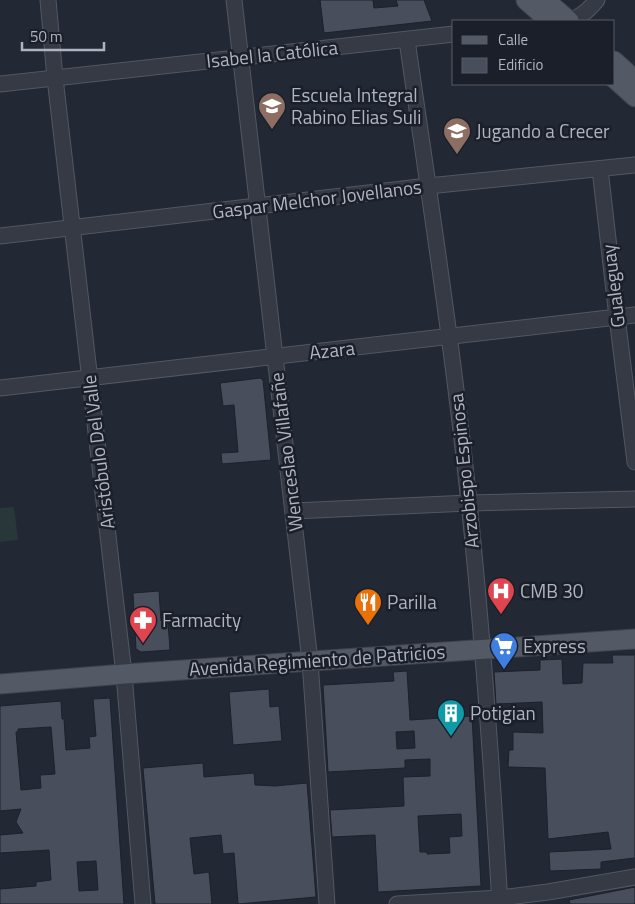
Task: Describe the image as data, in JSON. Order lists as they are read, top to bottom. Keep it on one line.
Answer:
{"streets":{"main road":["Avenida Regimiento de Patricios"],"street":["Isabel la Católica","Gaspar Melchor Jovellanos","Gualeguay","Azara","Aristóbulo Del Valle","Wenceslao Villafañe","Arzobispo Espinosa"]},"crossings":[["Isabel la Católica","Aristóbulo Del Valle"],["Isabel la Católica","Wenceslao Villafañe"],["Isabel la Católica","Arzobispo Espinosa"],["Gaspar Melchor Jovellanos","Gualeguay"],["Gaspar Melchor Jovellanos","Aristóbulo Del Valle"],["Gaspar Melchor Jovellanos","Wenceslao Villafañe"],["Gaspar Melchor Jovellanos","Arzobispo Espinosa"],["Gualeguay","Azara"],["Azara","Aristóbulo Del Valle"],["Azara","Wenceslao Villafañe"],["Azara","Arzobispo Espinosa"],["Aristóbulo Del Valle","Avenida Regimiento de Patricios"],["Wenceslao Villafañe","Avenida Regimiento de Patricios"],["Arzobispo Espinosa","Avenida Regimiento de Patricios"]],"places":{"school or university":["Escuela Integral Rabino Elias Suli","Jugando a Crecer"],"hospital":["CMB 30"],"restaurant":["Parilla"],"pharmacy":["Farmacity"],"supermarket":["Express"],"building":["Potigian"]},"legend":["Calle","Edificio"],"scale_bar":"50 m"}
